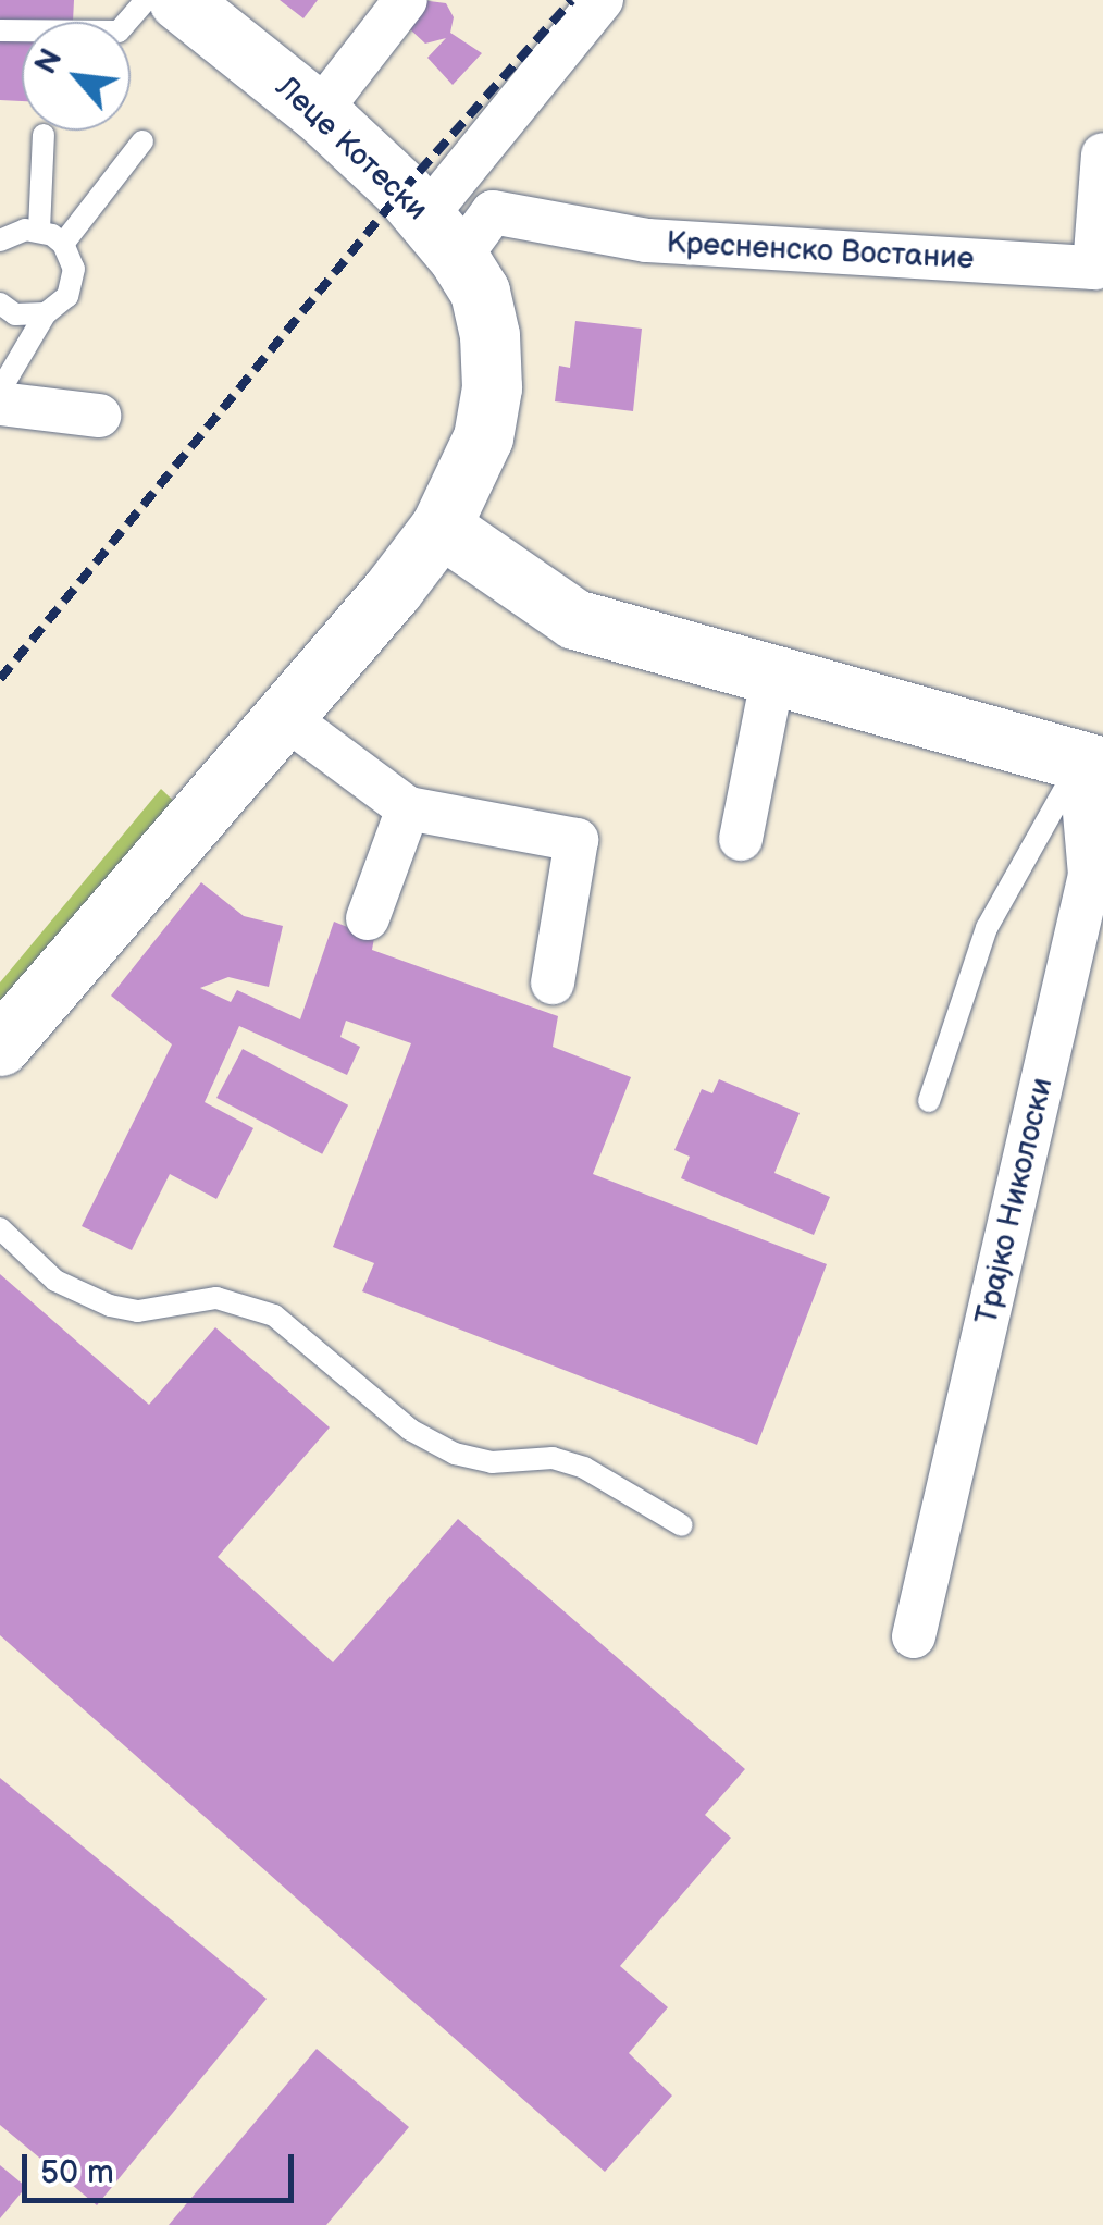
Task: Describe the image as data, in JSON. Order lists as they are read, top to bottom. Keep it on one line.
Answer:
{"streets":{"main road":["Леце Котески"],"street":["Кресненско Востание","Трајко Николоски"]},"crossings":[["Леце Котески","Кресненско Востание"]],"scale_bar":"50 m","north":"top left"}
